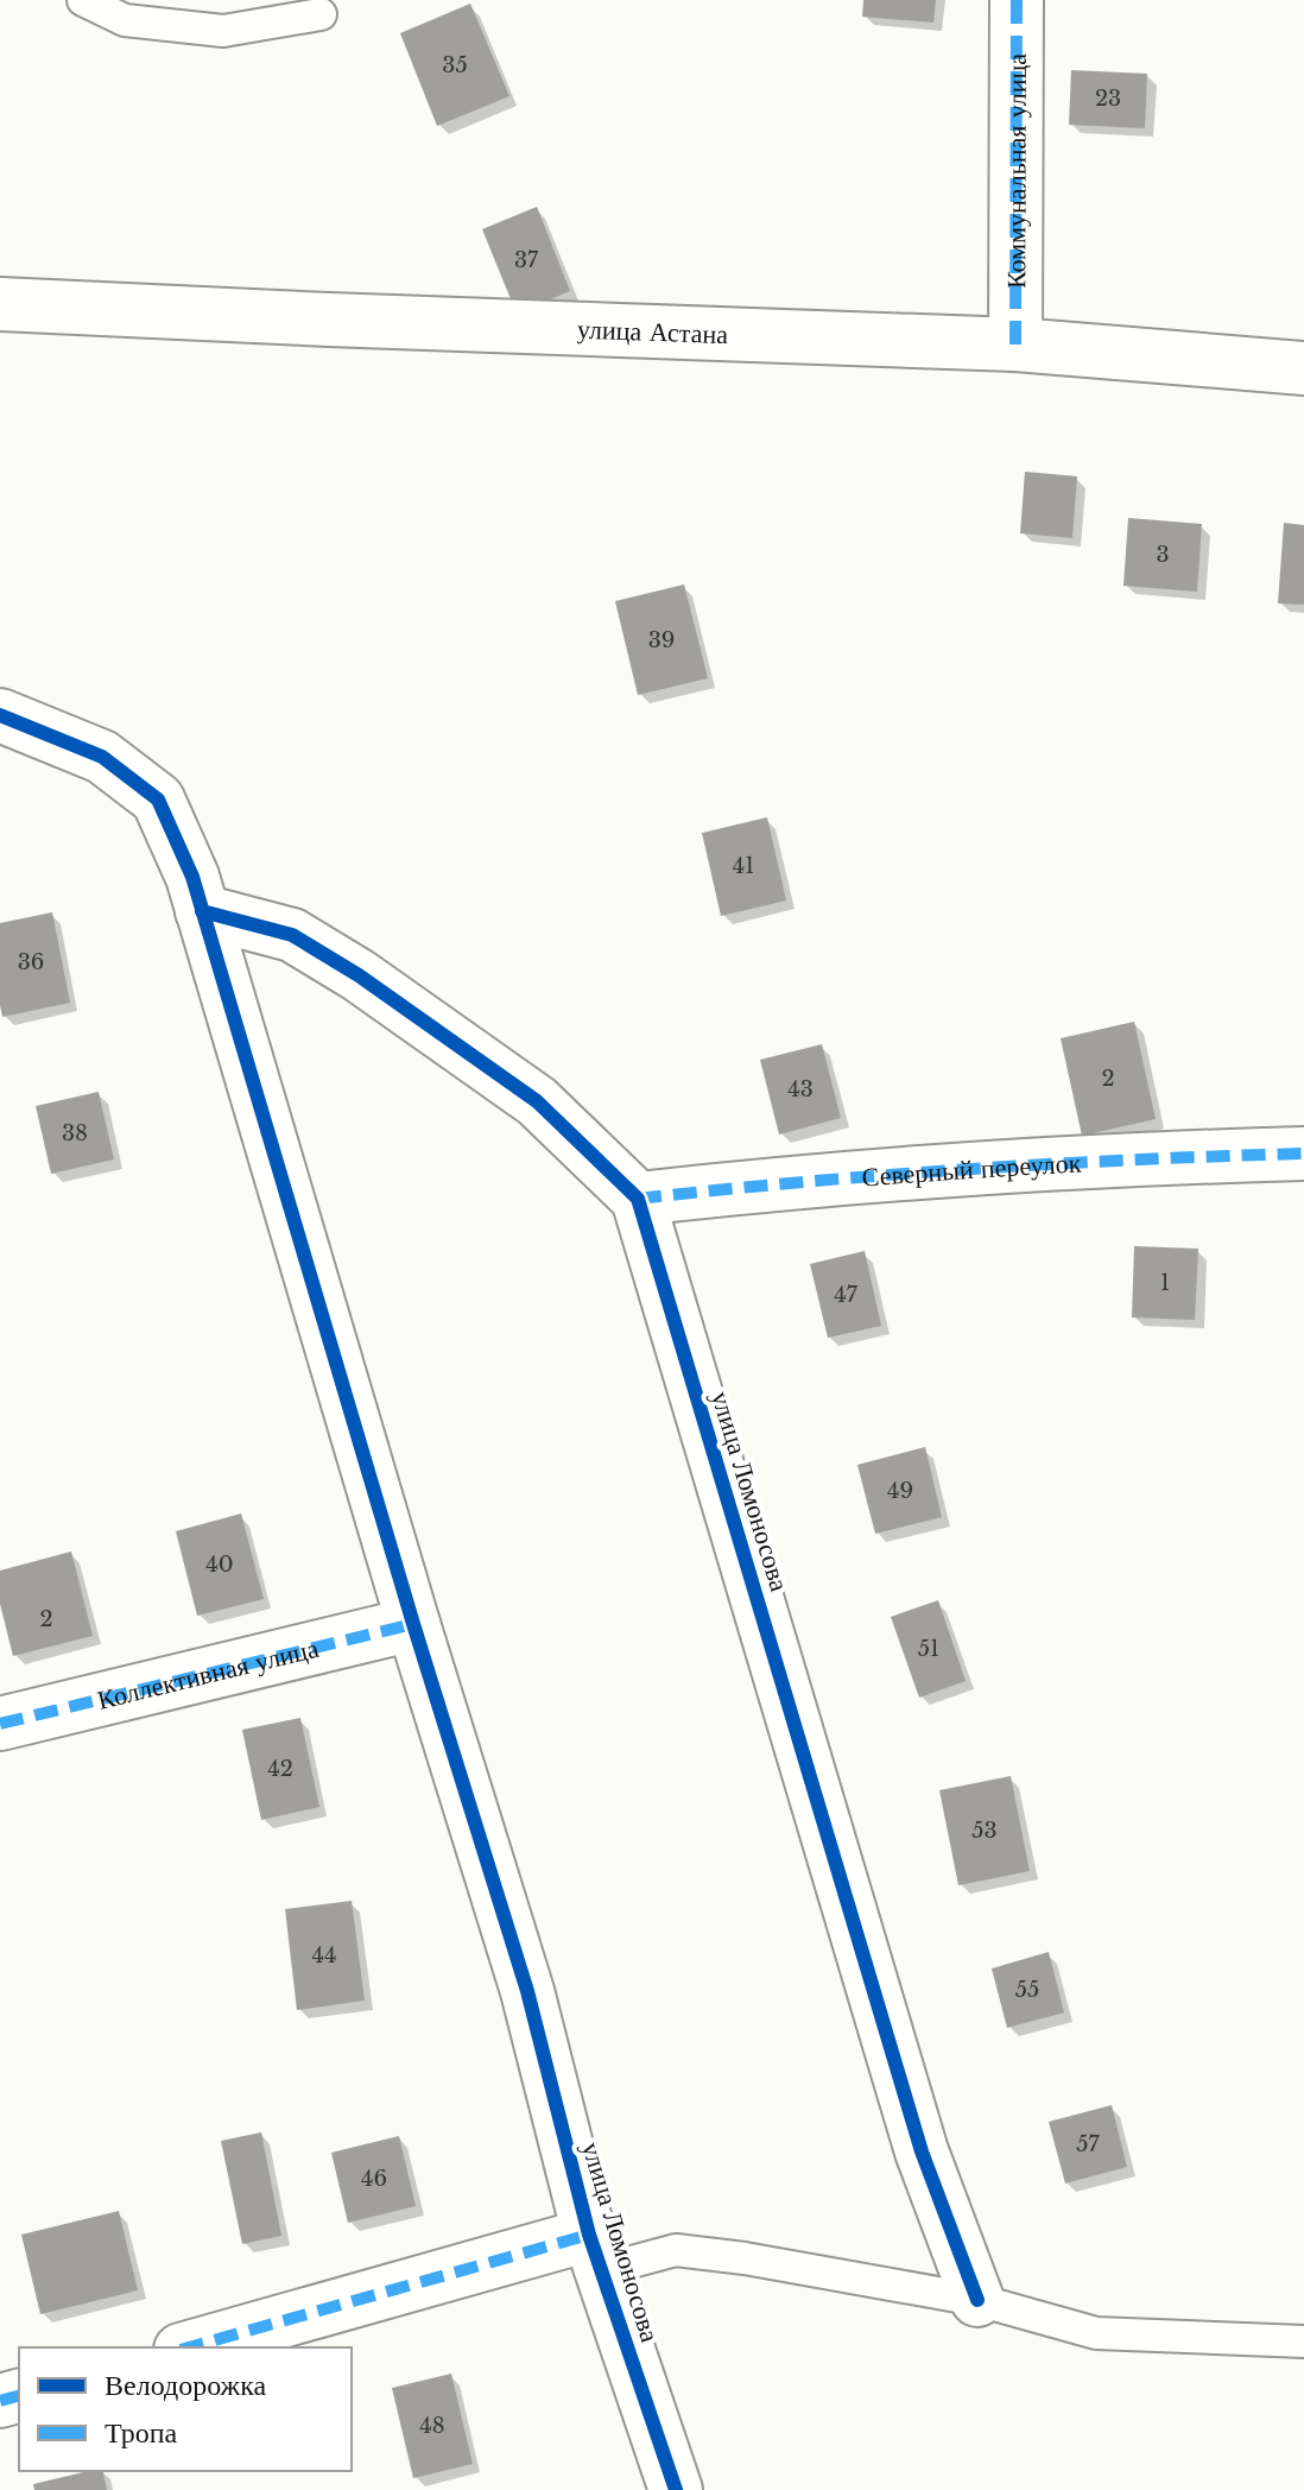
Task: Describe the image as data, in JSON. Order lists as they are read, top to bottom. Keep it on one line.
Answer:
{"streets":{"street":["Коммунальная улица","улица Астана","Северный переулок","улица Ломоносова","Коллективная улица"]},"crossings":[["Коммунальная улица","улица Астана"],["Северный переулок","улица Ломоносова"],["улица Ломоносова","Коллективная улица"]],"house_numbers":["35","23","37","3","39","41","36","2","43","38","1","47","49","40","2","51","42","53","44","55","57","46","48"],"legend":["Велодорожка","Тропа"]}
